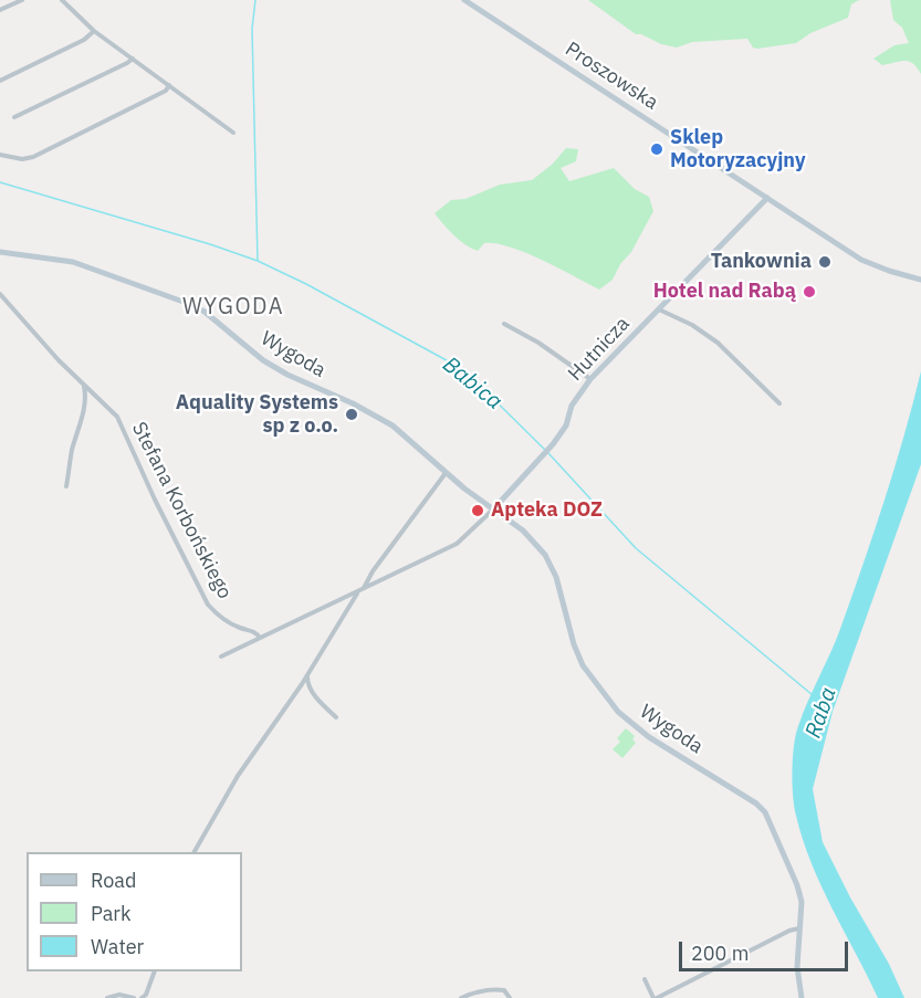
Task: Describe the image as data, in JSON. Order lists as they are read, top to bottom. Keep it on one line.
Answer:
{"streets":{"street":["Proszowska","Hutnicza","Wygoda","Stefana Korbońskiego"]},"crossings":[["Proszowska","Hutnicza"],["Hutnicza","Wygoda"],["Hutnicza","Stefana Korbońskiego"]],"districts":["WYGODA"],"water":["Babica","Raba"],"places":["Sklep Motoryzacyjny","Tankownia","Hotel nad Rabą","Aquality Systems sp z o.o.","Apteka DOZ"],"legend":["Road","Park","Water"],"scale_bar":"200 m"}
